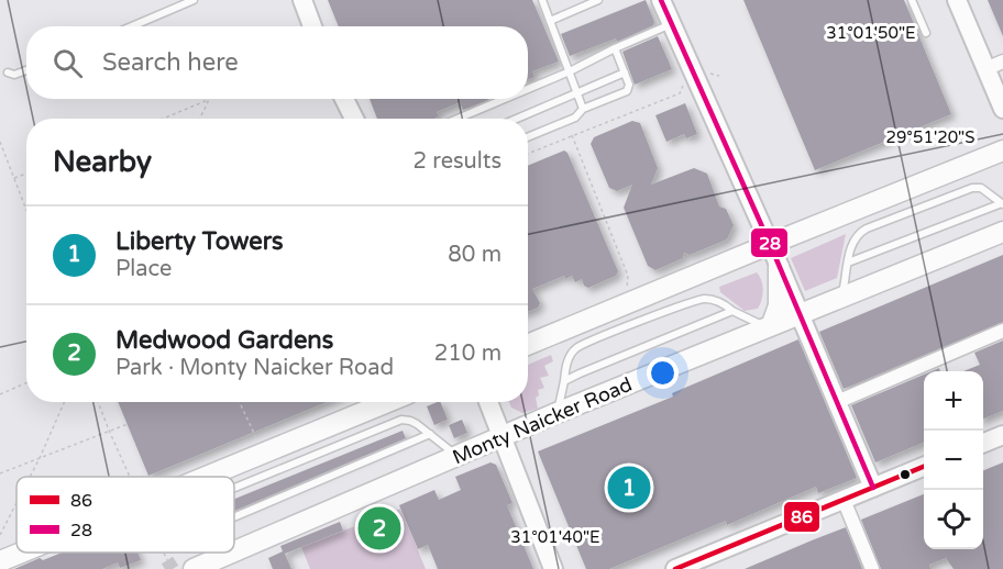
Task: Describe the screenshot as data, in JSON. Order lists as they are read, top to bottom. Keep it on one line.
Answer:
{"streets":{"main road":["Monty Naicker Road"]},"lines":["transit line 28","transit line 86"],"legend":["86","28"],"page":{"search":"Search here","heading":["Nearby","2 results"],"list":[{"mark":"1","name":"Liberty Towers","note":"Place","value":"80 m"},{"mark":"2","name":"Medwood Gardens","note":"Park · Monty Naicker Road","value":"210 m"}],"map_buttons":["+","−"],"pins":["1","2"]},"coordinates":["31°01'50\"E","29°51'20\"S","31°01'40\"E"]}
